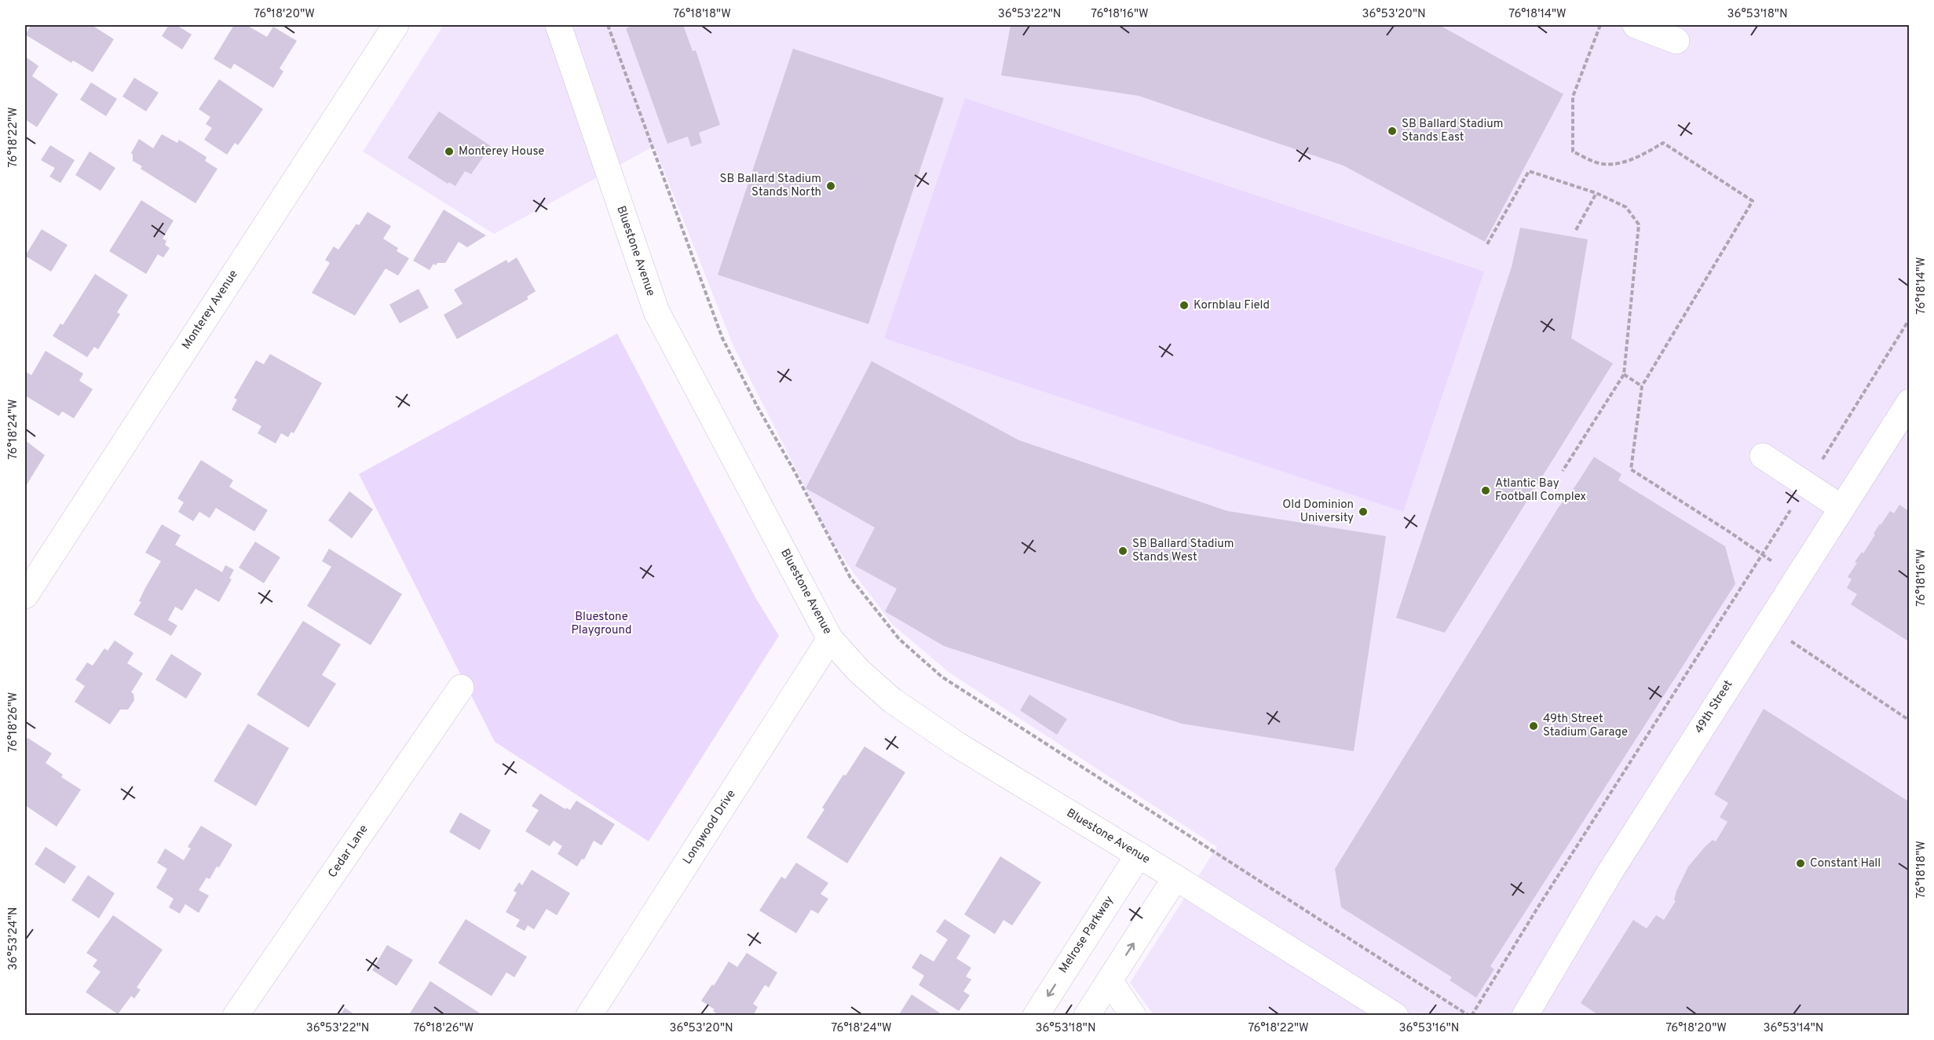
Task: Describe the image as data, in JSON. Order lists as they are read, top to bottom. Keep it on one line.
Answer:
{"streets":{"street":["Bluestone Avenue","Monterey Avenue","49th Street","Longwood Drive","Cedar Lane","Melrose Parkway"]},"crossings":[["Bluestone Avenue","Longwood Drive"],["Bluestone Avenue","Melrose Parkway"]],"parks":["Bluestone Playground"],"places":["SB Ballard Stadium Stands East","Monterey House","SB Ballard Stadium Stands North","Kornblau Field","Atlantic Bay Football Complex","Old Dominion University","SB Ballard Stadium Stands West","49th Street Stadium Garage","Constant Hall"],"coordinates":["76°18'20\"W","76°18'18\"W","36°53'22\"N","76°18'16\"W","36°53'20\"N","76°18'14\"W","36°53'18\"N","76°18'22\"W","76°18'24\"W","76°18'26\"W","36°53'24\"N","36°53'16\"N","36°53'14\"N"]}
